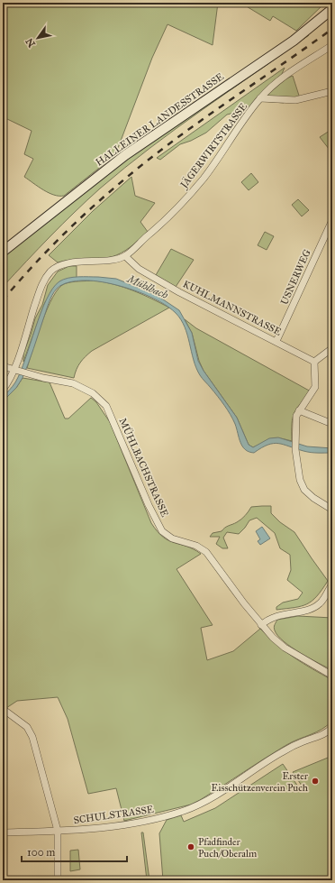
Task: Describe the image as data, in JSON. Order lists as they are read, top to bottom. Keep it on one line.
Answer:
{"streets":{"main road":["HALLEINER LANDESSTRASSE"],"street":["JÄGERWIRTSTRASSE","USNERWEG","KUHLMANNSTRASSE","MÜHLBACHSTRASSE","SCHULSTRASSE"]},"crossings":[["JÄGERWIRTSTRASSE","KUHLMANNSTRASSE"],["USNERWEG","KUHLMANNSTRASSE"]],"water":["Mühlbach"],"places":["Erster Eisschützenverein Puch","Pfadfinder Puch/Oberalm"],"scale_bar":"100 m","north":"bottom left"}
